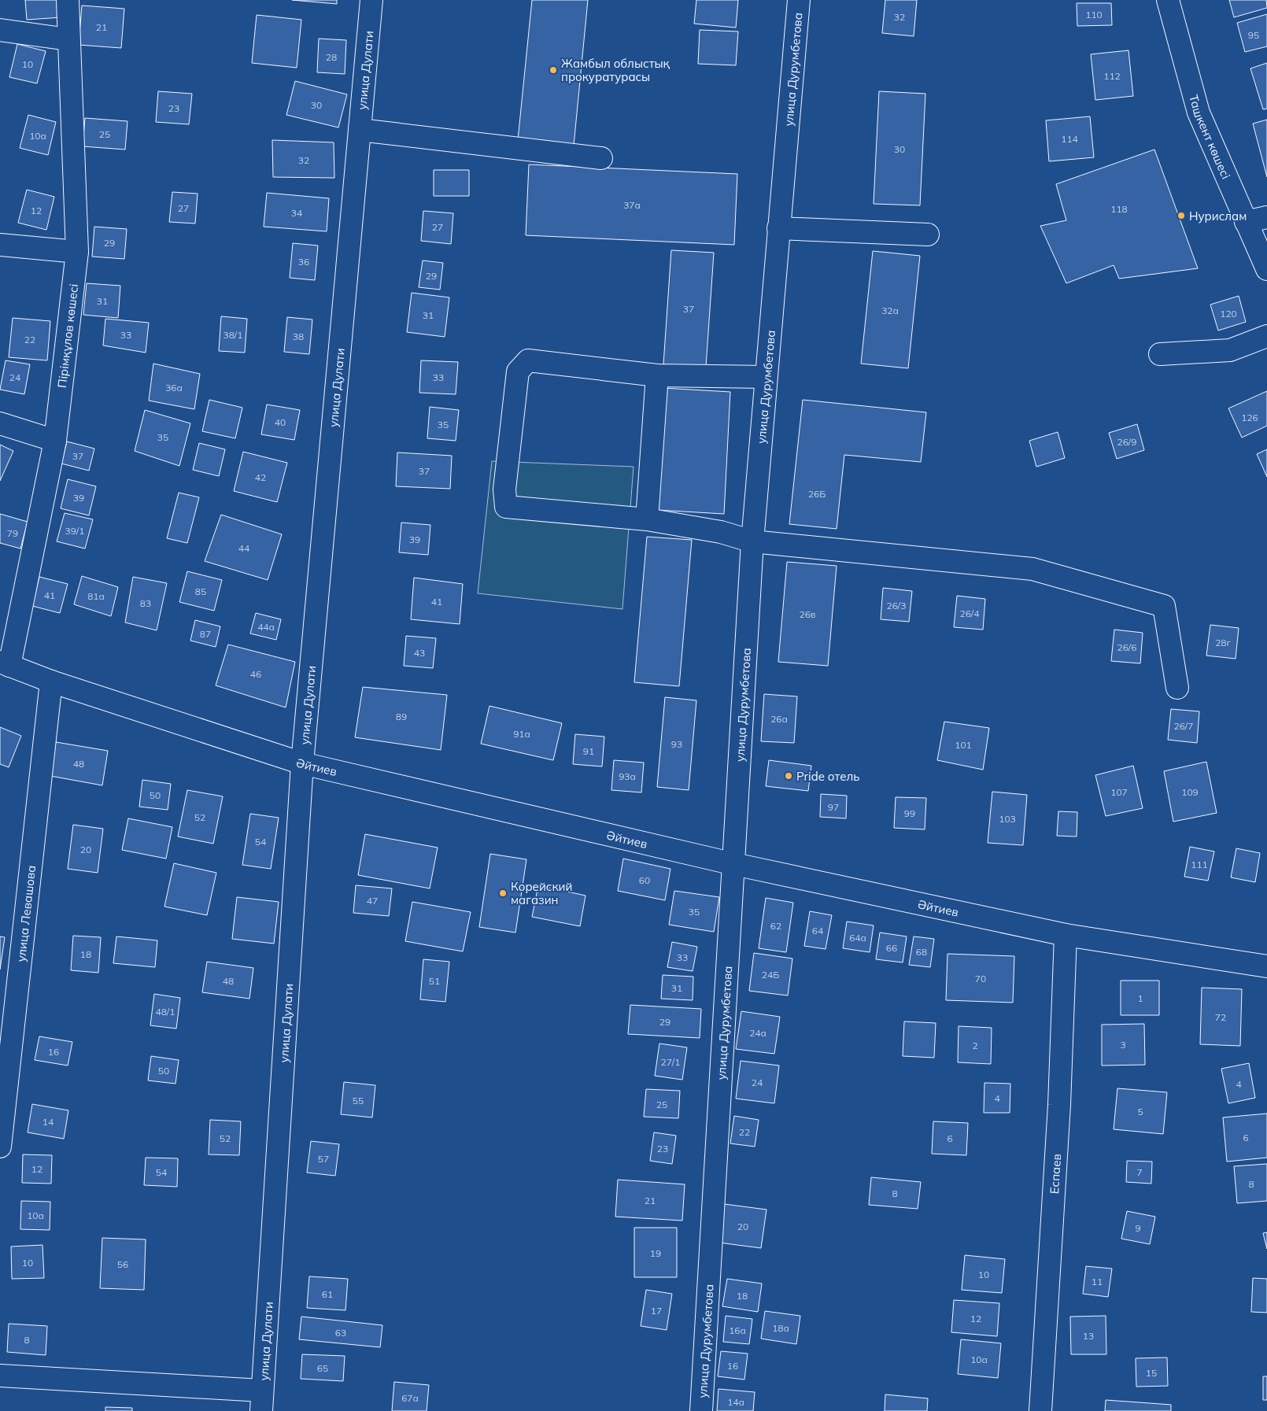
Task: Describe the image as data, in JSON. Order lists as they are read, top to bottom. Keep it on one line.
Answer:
{"streets":{"street":["улица Дурумбетова","улица Дулати","Ташкент көшесі","Пірімқұлов көшесі","Әйтиев","улица Левашова","Еспаев"]},"crossings":[["улица Дурумбетова","Әйтиев"],["улица Дулати","Әйтиев"],["Пірімқұлов көшесі","Әйтиев"],["Әйтиев","улица Левашова"],["Әйтиев","Еспаев"]],"places":["Жамбыл облыстық прокуратурасы","Нурислам","Pride отель","Корейский магазин"],"house_numbers":["110","32","21","95","28","10","112","30","23","25","10а","114","30","32","37а","27","118","12","34","27","29","36","29","31","37","32а","120","31","33","38/1","38","22","24","33","36а","126","40","35","35","26/9","37","37","42","26Б","39","39/1","79","39","44","85","41","81а","41","83","26/3","26/4","26в","44а","87","28г","26/6","43","46","89","26а","26/7","91а","93","101","91","48","93а","107","109","50","97","99","52","103","54","20","111","60","47","35","62","64","64а","66","68","18","33","24Б","70","48","51","31","1","48/1","72","29","24а","3","2","16","27/1","50","24","4","4","55","25","5","14","22","6","52","6","23","57","12","54","7","8","8","21","10а","20","9","19","10","56","10","11","61","18","17","12","18а","16а","63","13","8","10а","16","65","15","67а","14а"]}
